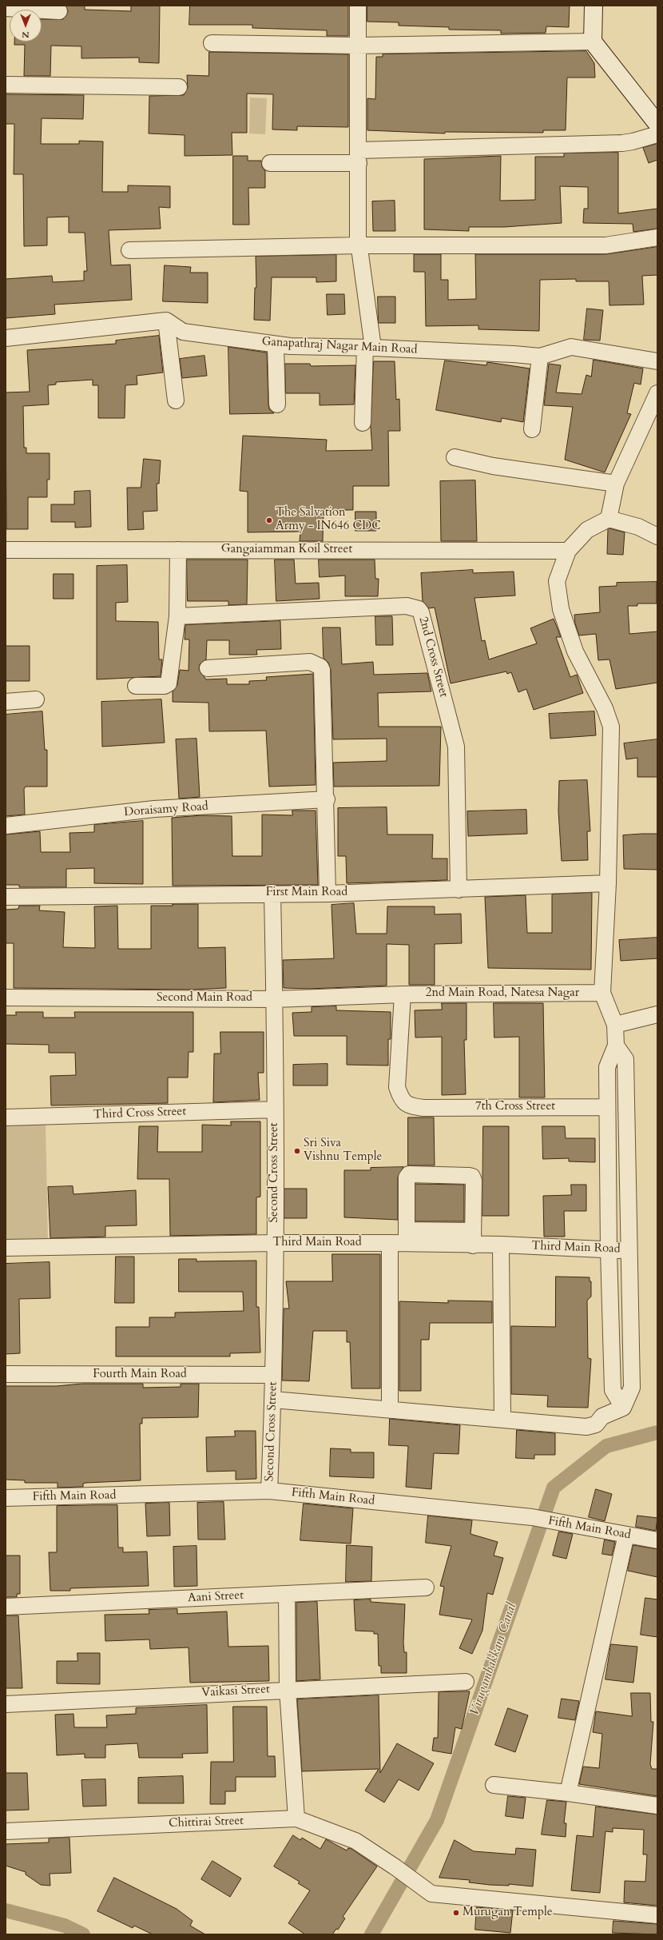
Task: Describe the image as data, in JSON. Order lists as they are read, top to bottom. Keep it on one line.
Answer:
{"streets":{"street":["Ganapathraj Nagar Main Road","Gangaiamman Koil Street","2nd Cross Street","Doraisamy Road","First Main Road","2nd Main Road, Natesa Nagar","Second Main Road","7th Cross Street","Third Cross Street","Second Cross Street","Third Main Road","Fourth Main Road","Fifth Main Road","Aani Street","Vaikasi Street","Chittirai Street"]},"crossings":[["2nd Cross Street","First Main Road"],["First Main Road","Second Cross Street"],["2nd Main Road, Natesa Nagar","Second Main Road"],["2nd Main Road, Natesa Nagar","7th Cross Street"],["Second Main Road","7th Cross Street"],["Second Main Road","Second Cross Street"],["Third Cross Street","Second Cross Street"],["Second Cross Street","Third Main Road"],["Second Cross Street","Fourth Main Road"],["Second Cross Street","Fifth Main Road"]],"water":["Virugambakkam Canal"],"places":["The Salvation Army - IN646 CDC","Sri Siva Vishnu Temple","Murugan Temple"],"north":"bottom"}
